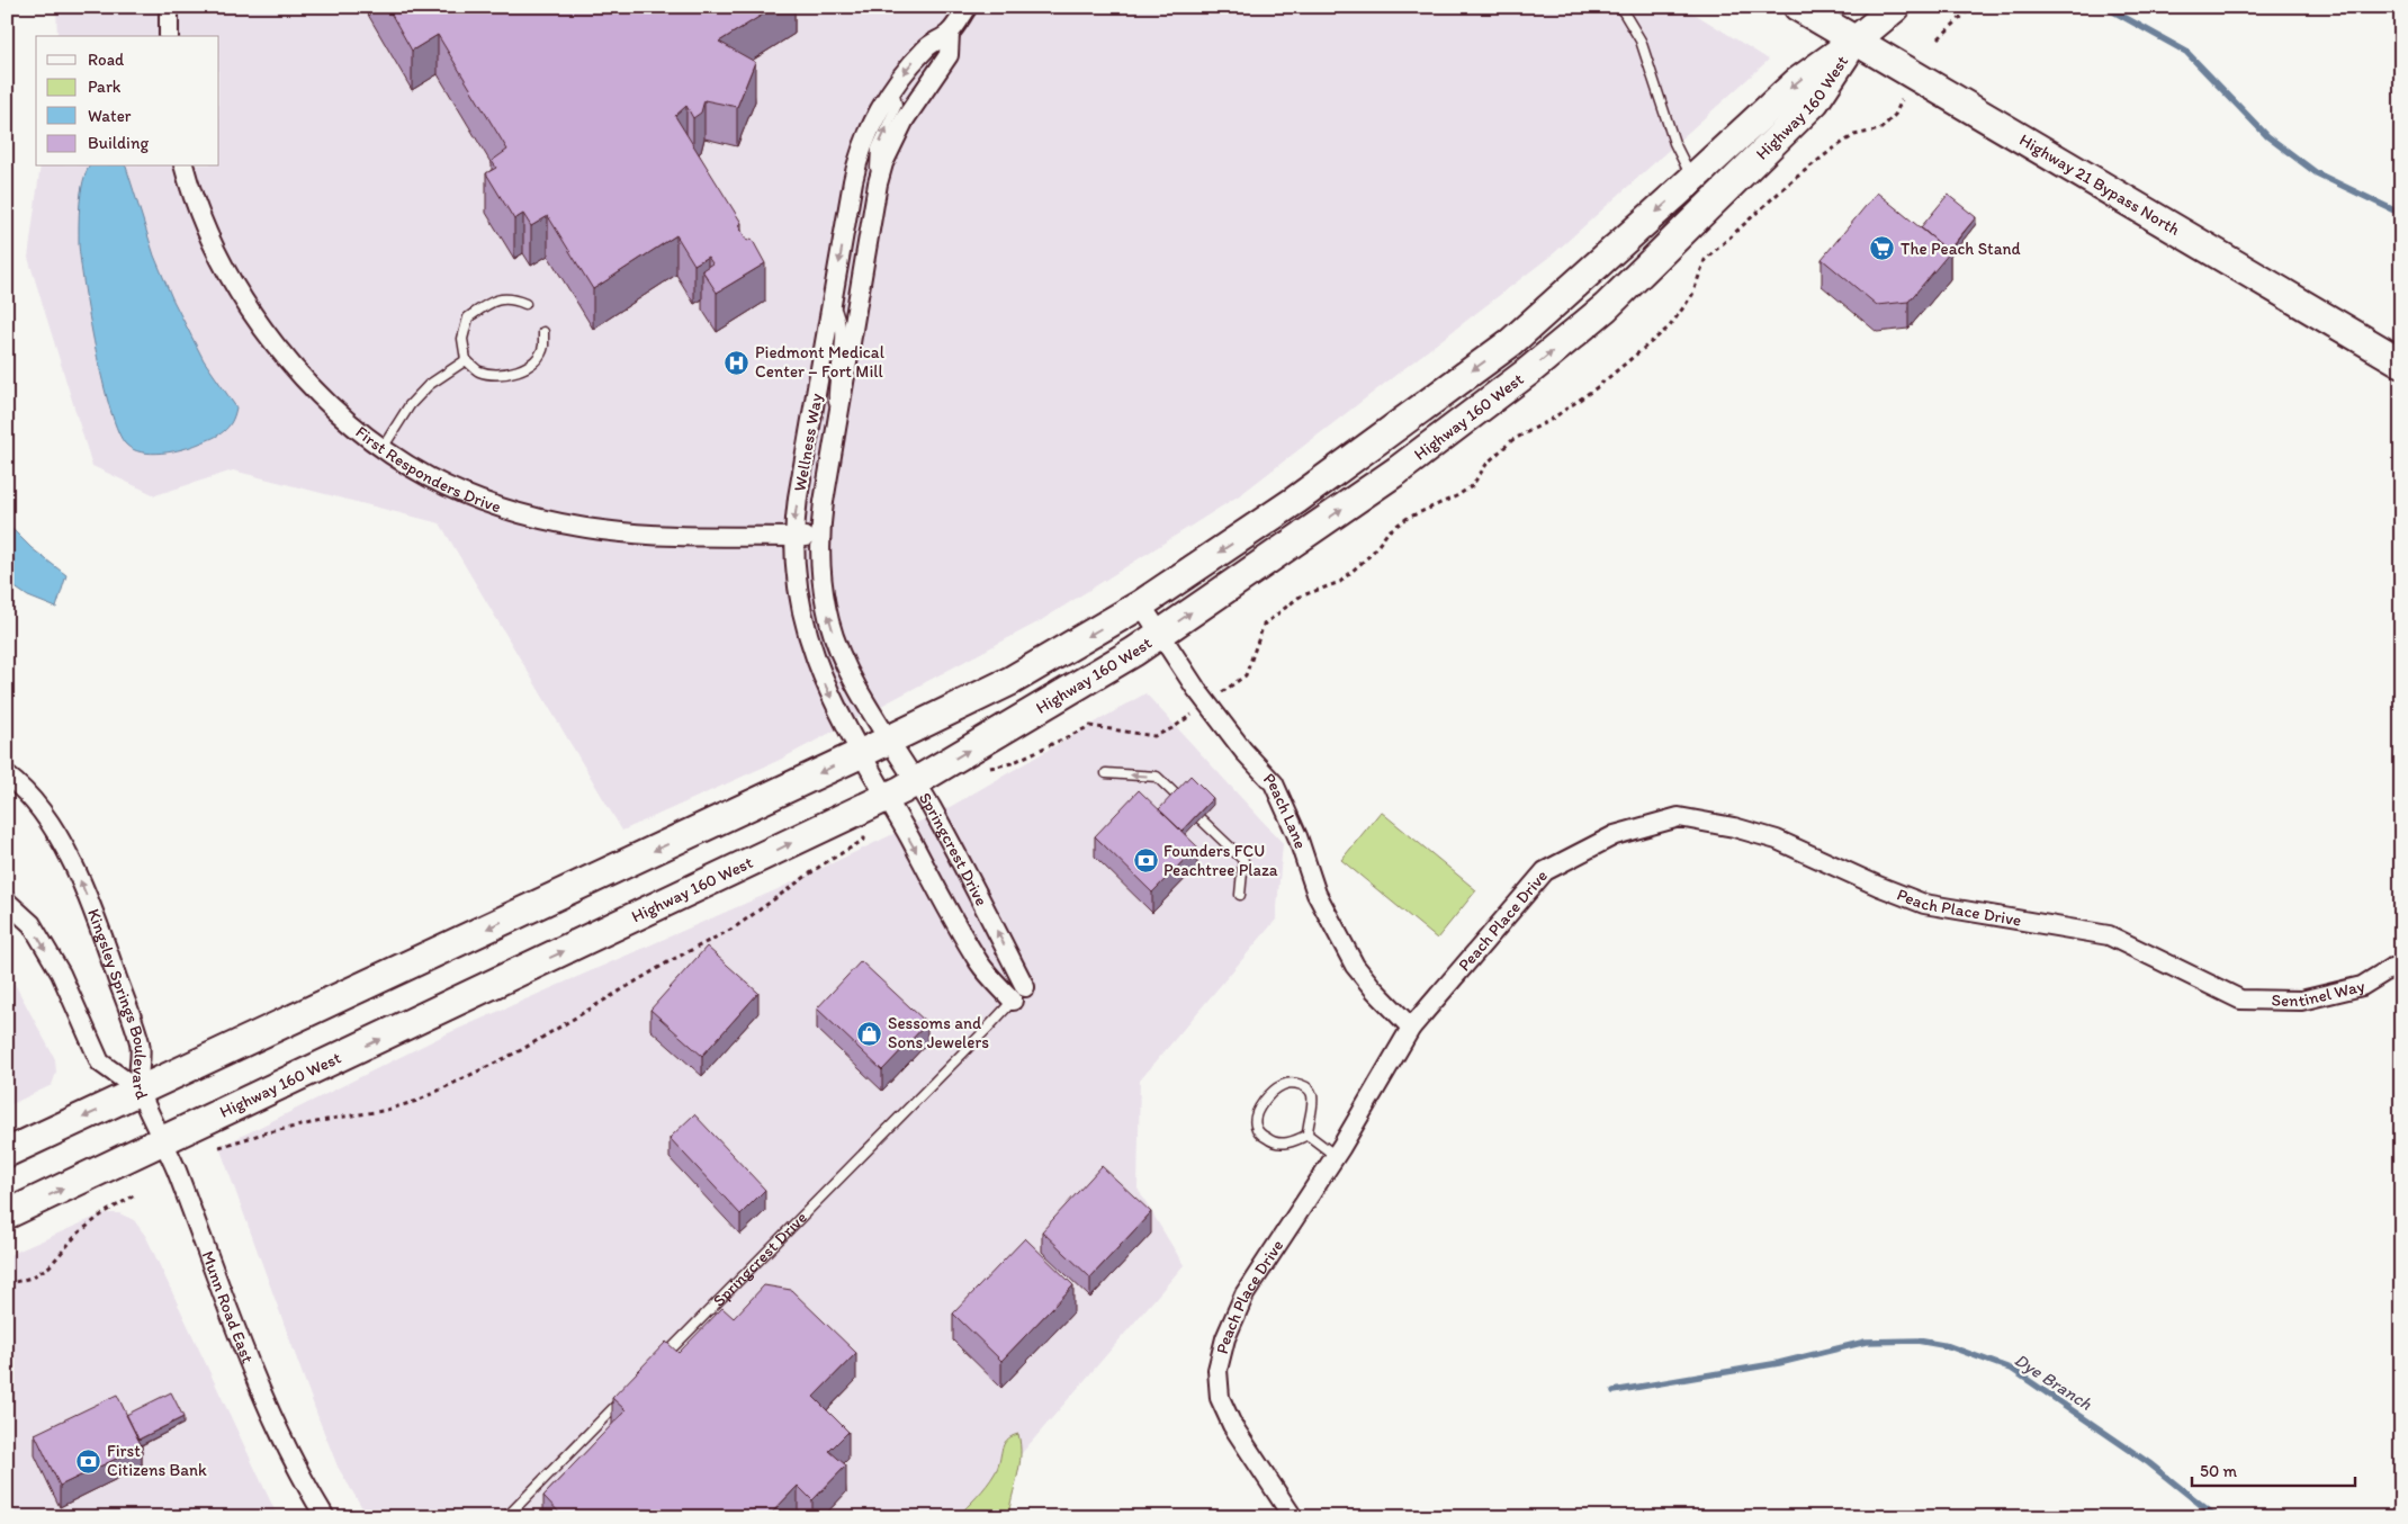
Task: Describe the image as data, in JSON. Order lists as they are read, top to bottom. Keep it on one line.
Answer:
{"streets":{"main road":["Highway 160 West","Highway 21 Bypass North"],"street":["Wellness Way","First Responders Drive","Peach Lane","Springcrest Drive","Peach Place Drive","Sentinel Way","Kingsley Springs Boulevard","Munn Road East"]},"crossings":[["Highway 160 West","Highway 21 Bypass North"],["Highway 160 West","Wellness Way"],["Highway 160 West","Peach Lane"],["Highway 160 West","Springcrest Drive"],["Highway 160 West","Kingsley Springs Boulevard"],["Highway 160 West","Munn Road East"],["Wellness Way","First Responders Drive"],["Wellness Way","Springcrest Drive"],["Peach Lane","Peach Place Drive"],["Peach Place Drive","Sentinel Way"],["Kingsley Springs Boulevard","Munn Road East"]],"water":["Dye Branch"],"places":{"supermarket":["The Peach Stand"],"hospital":["Piedmont Medical Center – Fort Mill"],"bank":["Founders FCU Peachtree Plaza","First Citizens Bank"],"shop":["Sessoms and Sons Jewelers"]},"legend":["Road","Park","Water","Building"],"scale_bar":"50 m"}
